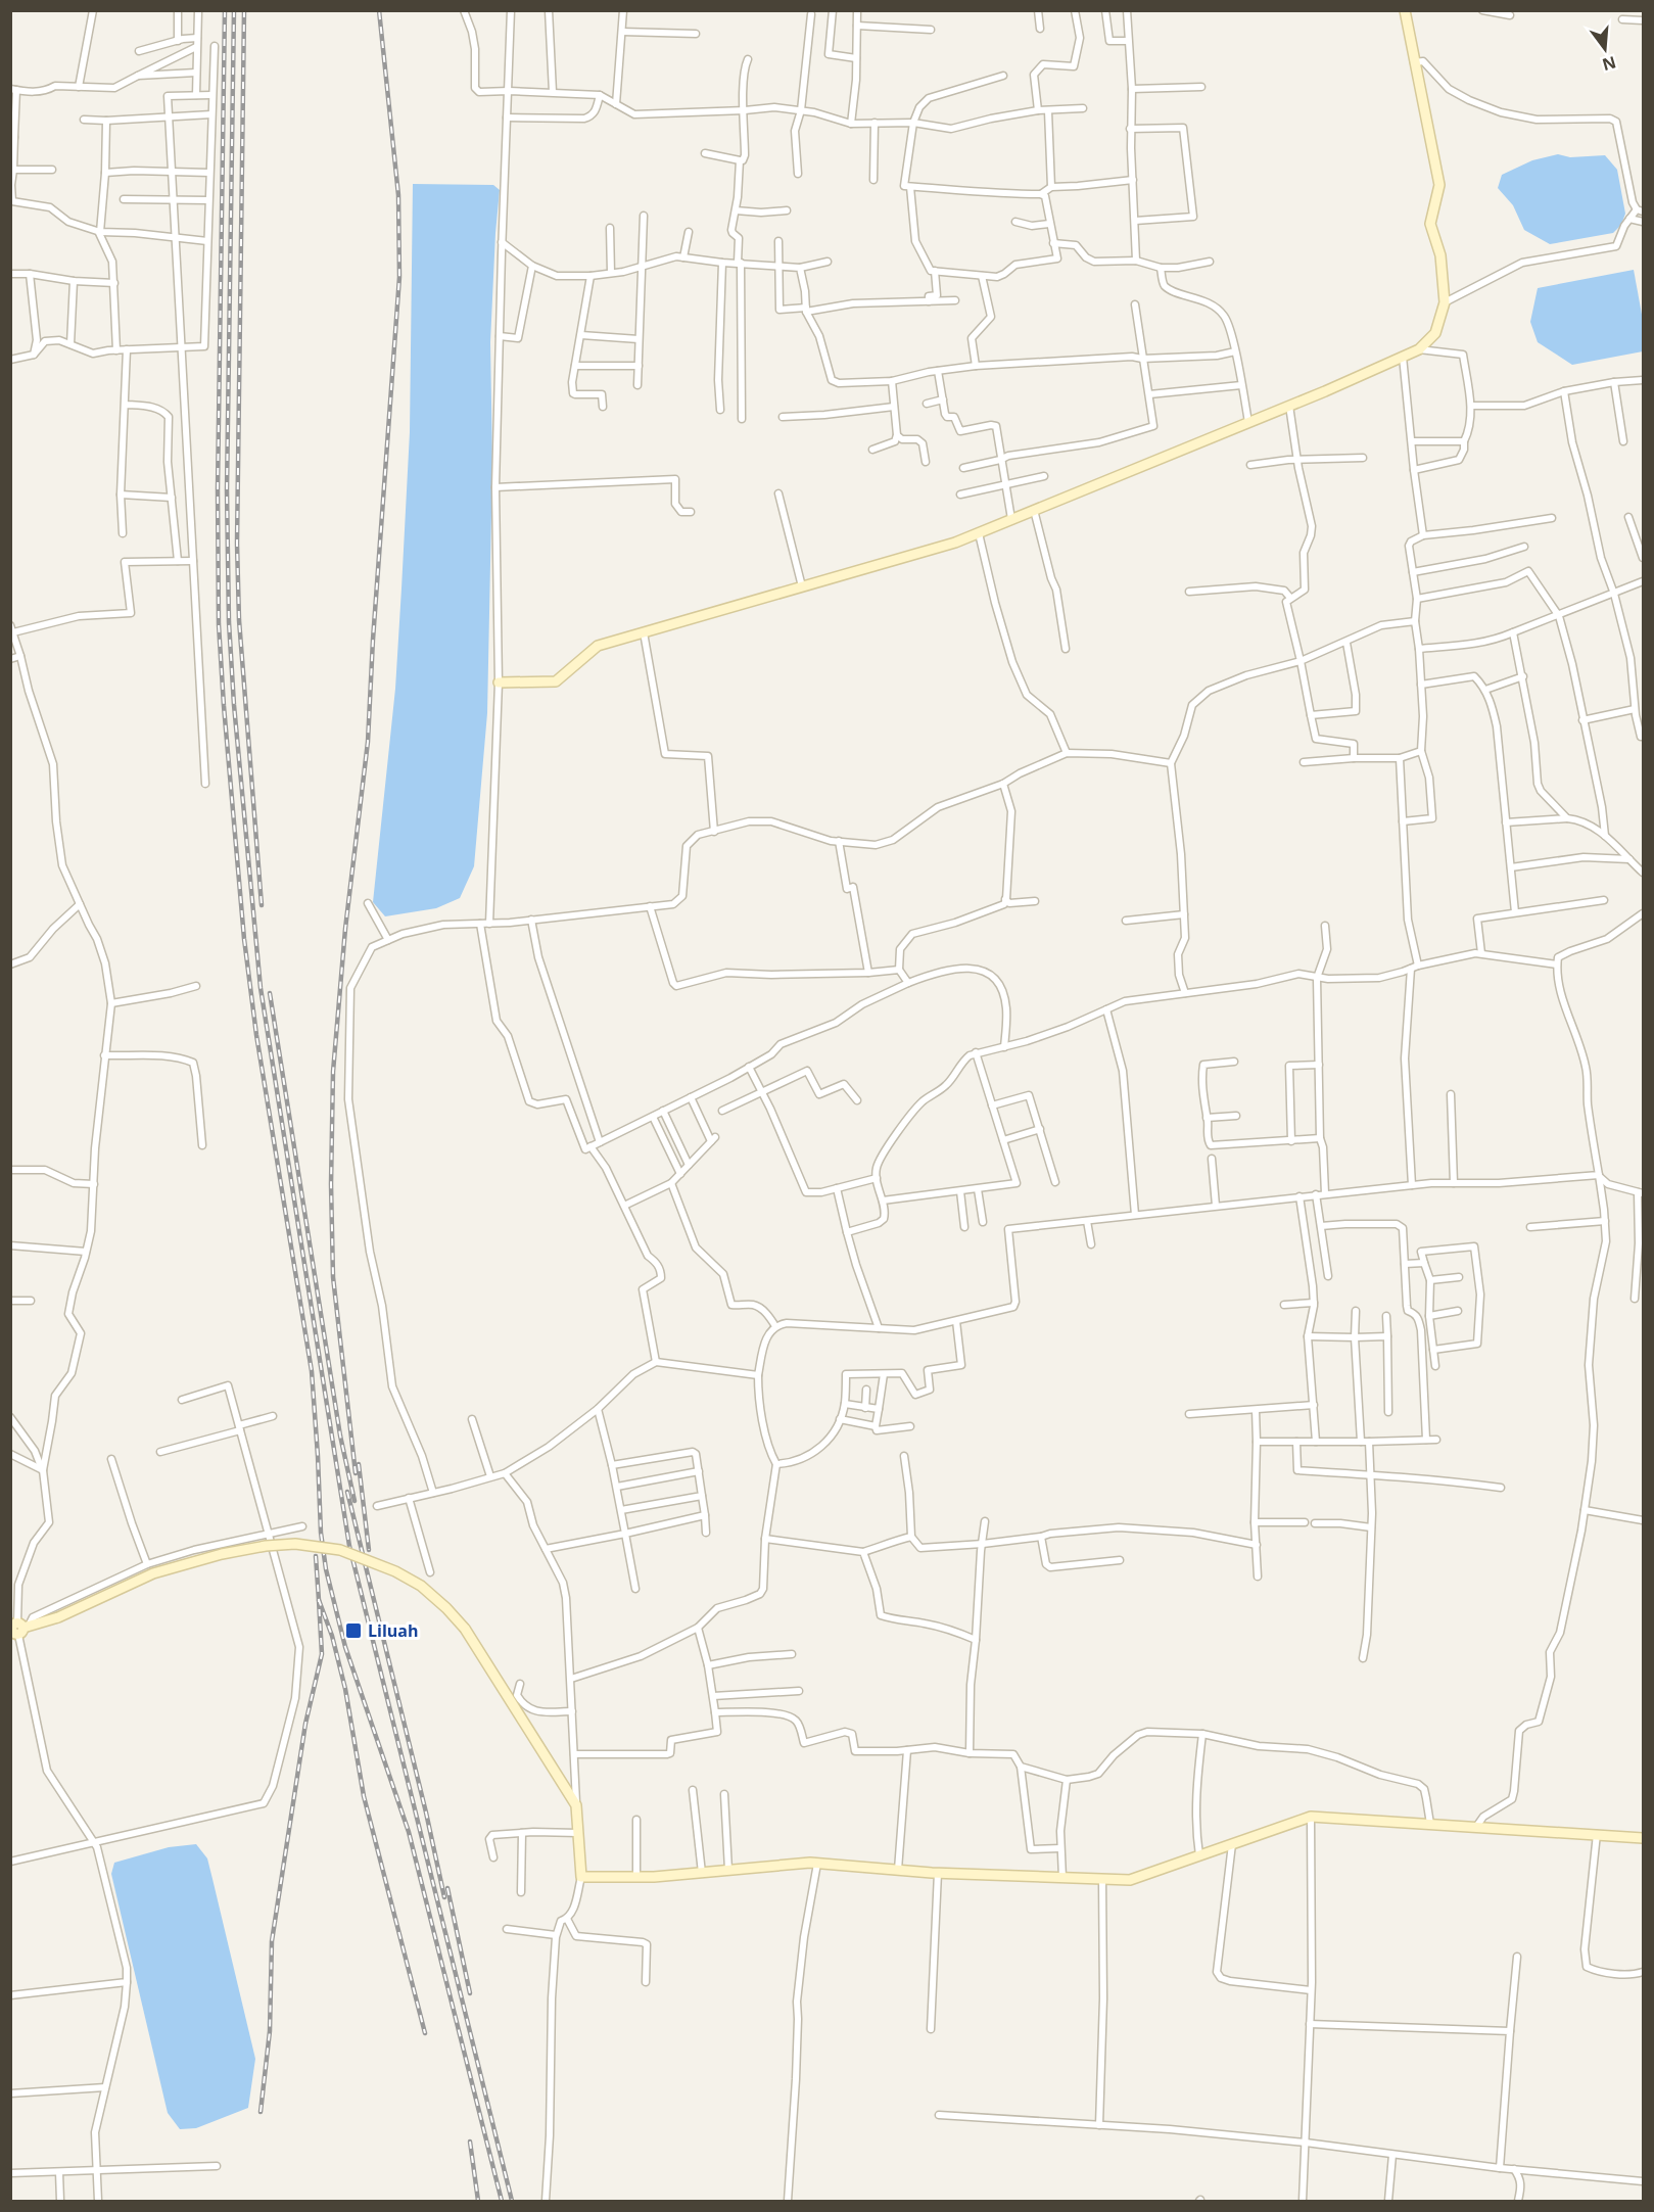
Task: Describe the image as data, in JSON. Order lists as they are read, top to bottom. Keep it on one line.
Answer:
{"places":{"transit":["Liluah"]},"north":"bottom"}
